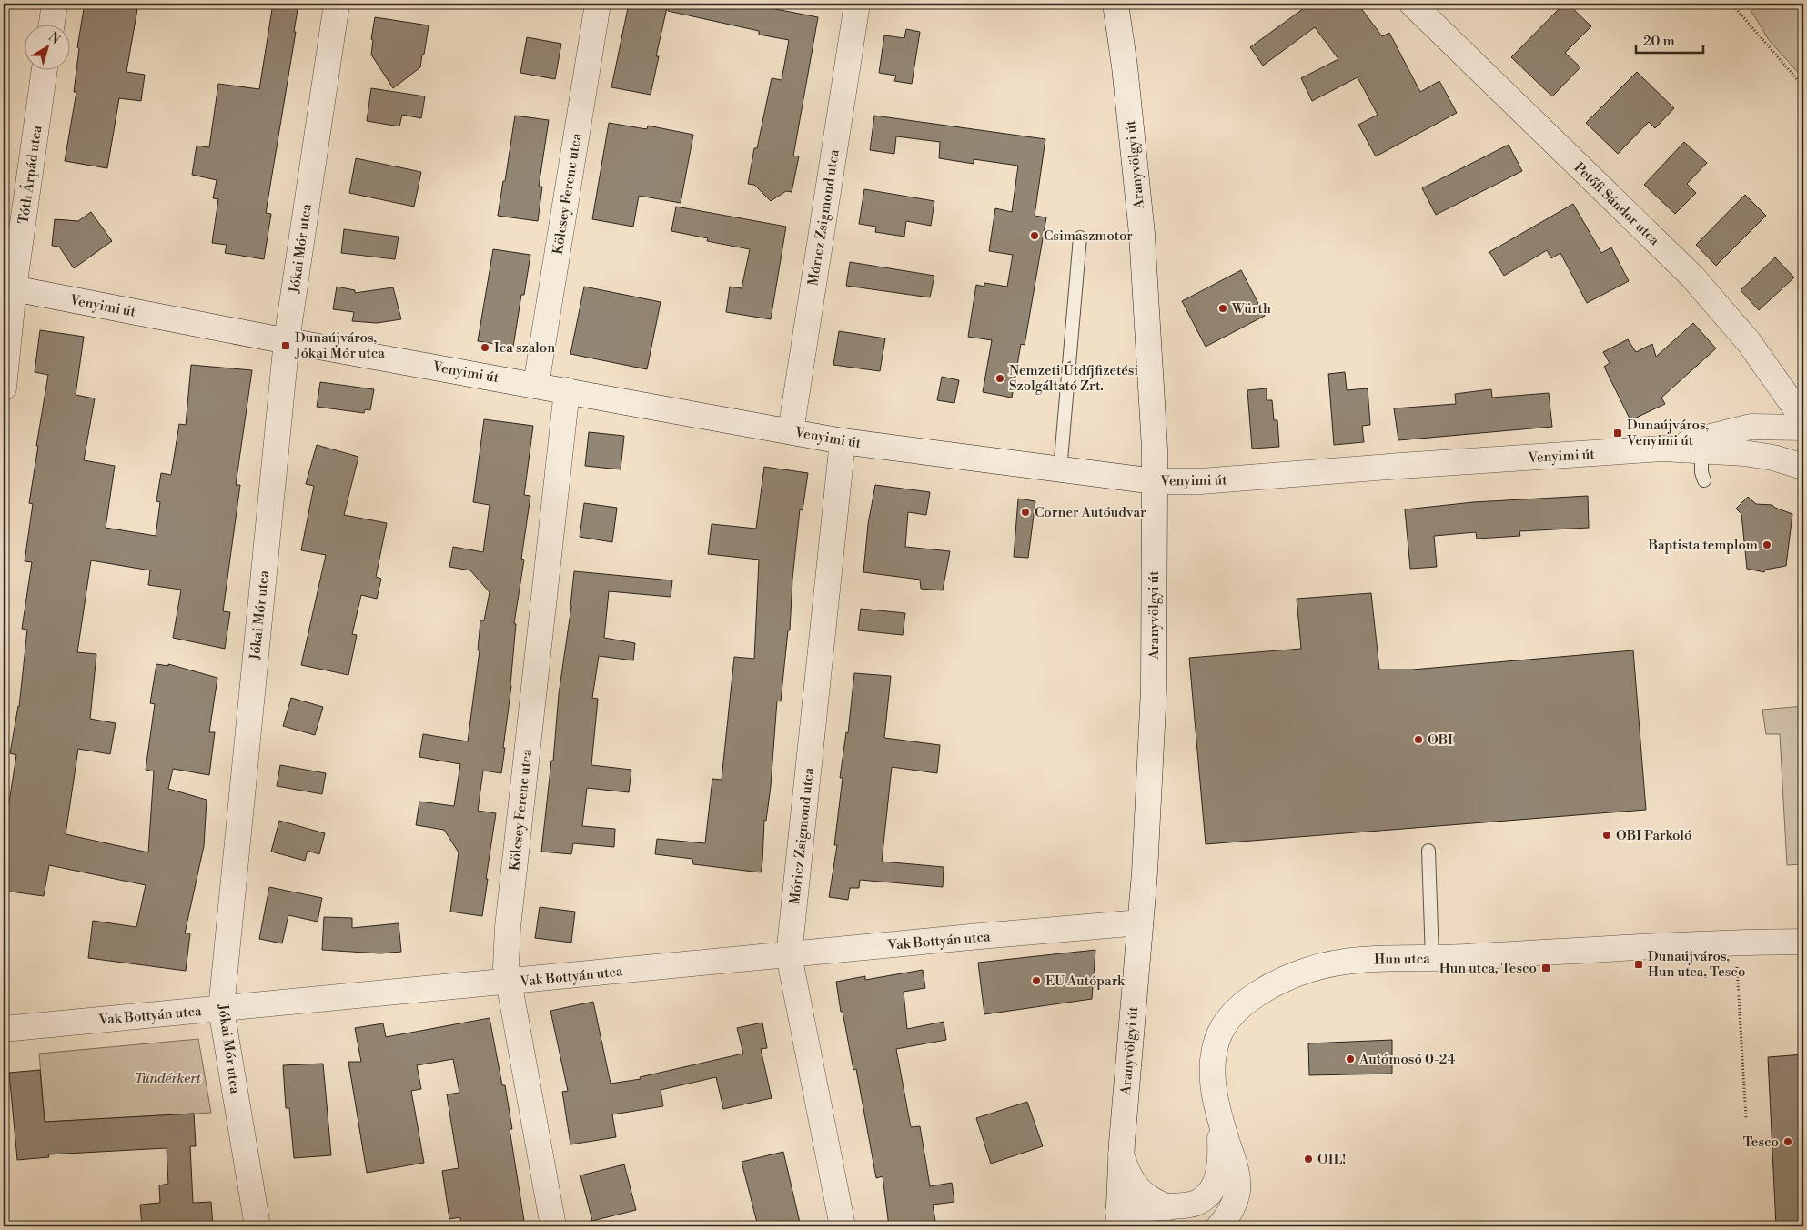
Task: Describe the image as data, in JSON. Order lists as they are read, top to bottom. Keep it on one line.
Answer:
{"streets":{"street":["Aranyvölgyi út","Tóth Árpád utca","Kölcsey Ferenc utca","Petőfi Sándor utca","Móricz Zsigmond utca","Jókai Mór utca","Venyimi út","Vak Bottyán utca","Hun utca"]},"crossings":[["Aranyvölgyi út","Venyimi út"],["Aranyvölgyi út","Vak Bottyán utca"],["Aranyvölgyi út","Hun utca"],["Tóth Árpád utca","Venyimi út"],["Kölcsey Ferenc utca","Venyimi út"],["Kölcsey Ferenc utca","Vak Bottyán utca"],["Móricz Zsigmond utca","Venyimi út"],["Móricz Zsigmond utca","Vak Bottyán utca"],["Jókai Mór utca","Venyimi út"],["Jókai Mór utca","Vak Bottyán utca"]],"parks":["Tündérkert"],"places":{"other":["Csimaszmotor","Würth","Ica szalon","Nemzeti Útdíjfizetési Szolgáltató Zrt.","Corner Autóudvar","Baptista templom","OBI","OBI Parkoló","EU Autópark","Autómosó 0-24","Tesco","OIL!"],"transit":["Dunaújváros, Jókai Mór utca","Dunaújváros, Venyimi út","Dunaújváros, Hun utca, Tesco","Hun utca, Tesco"]},"scale_bar":"20 m","north":"top right"}
